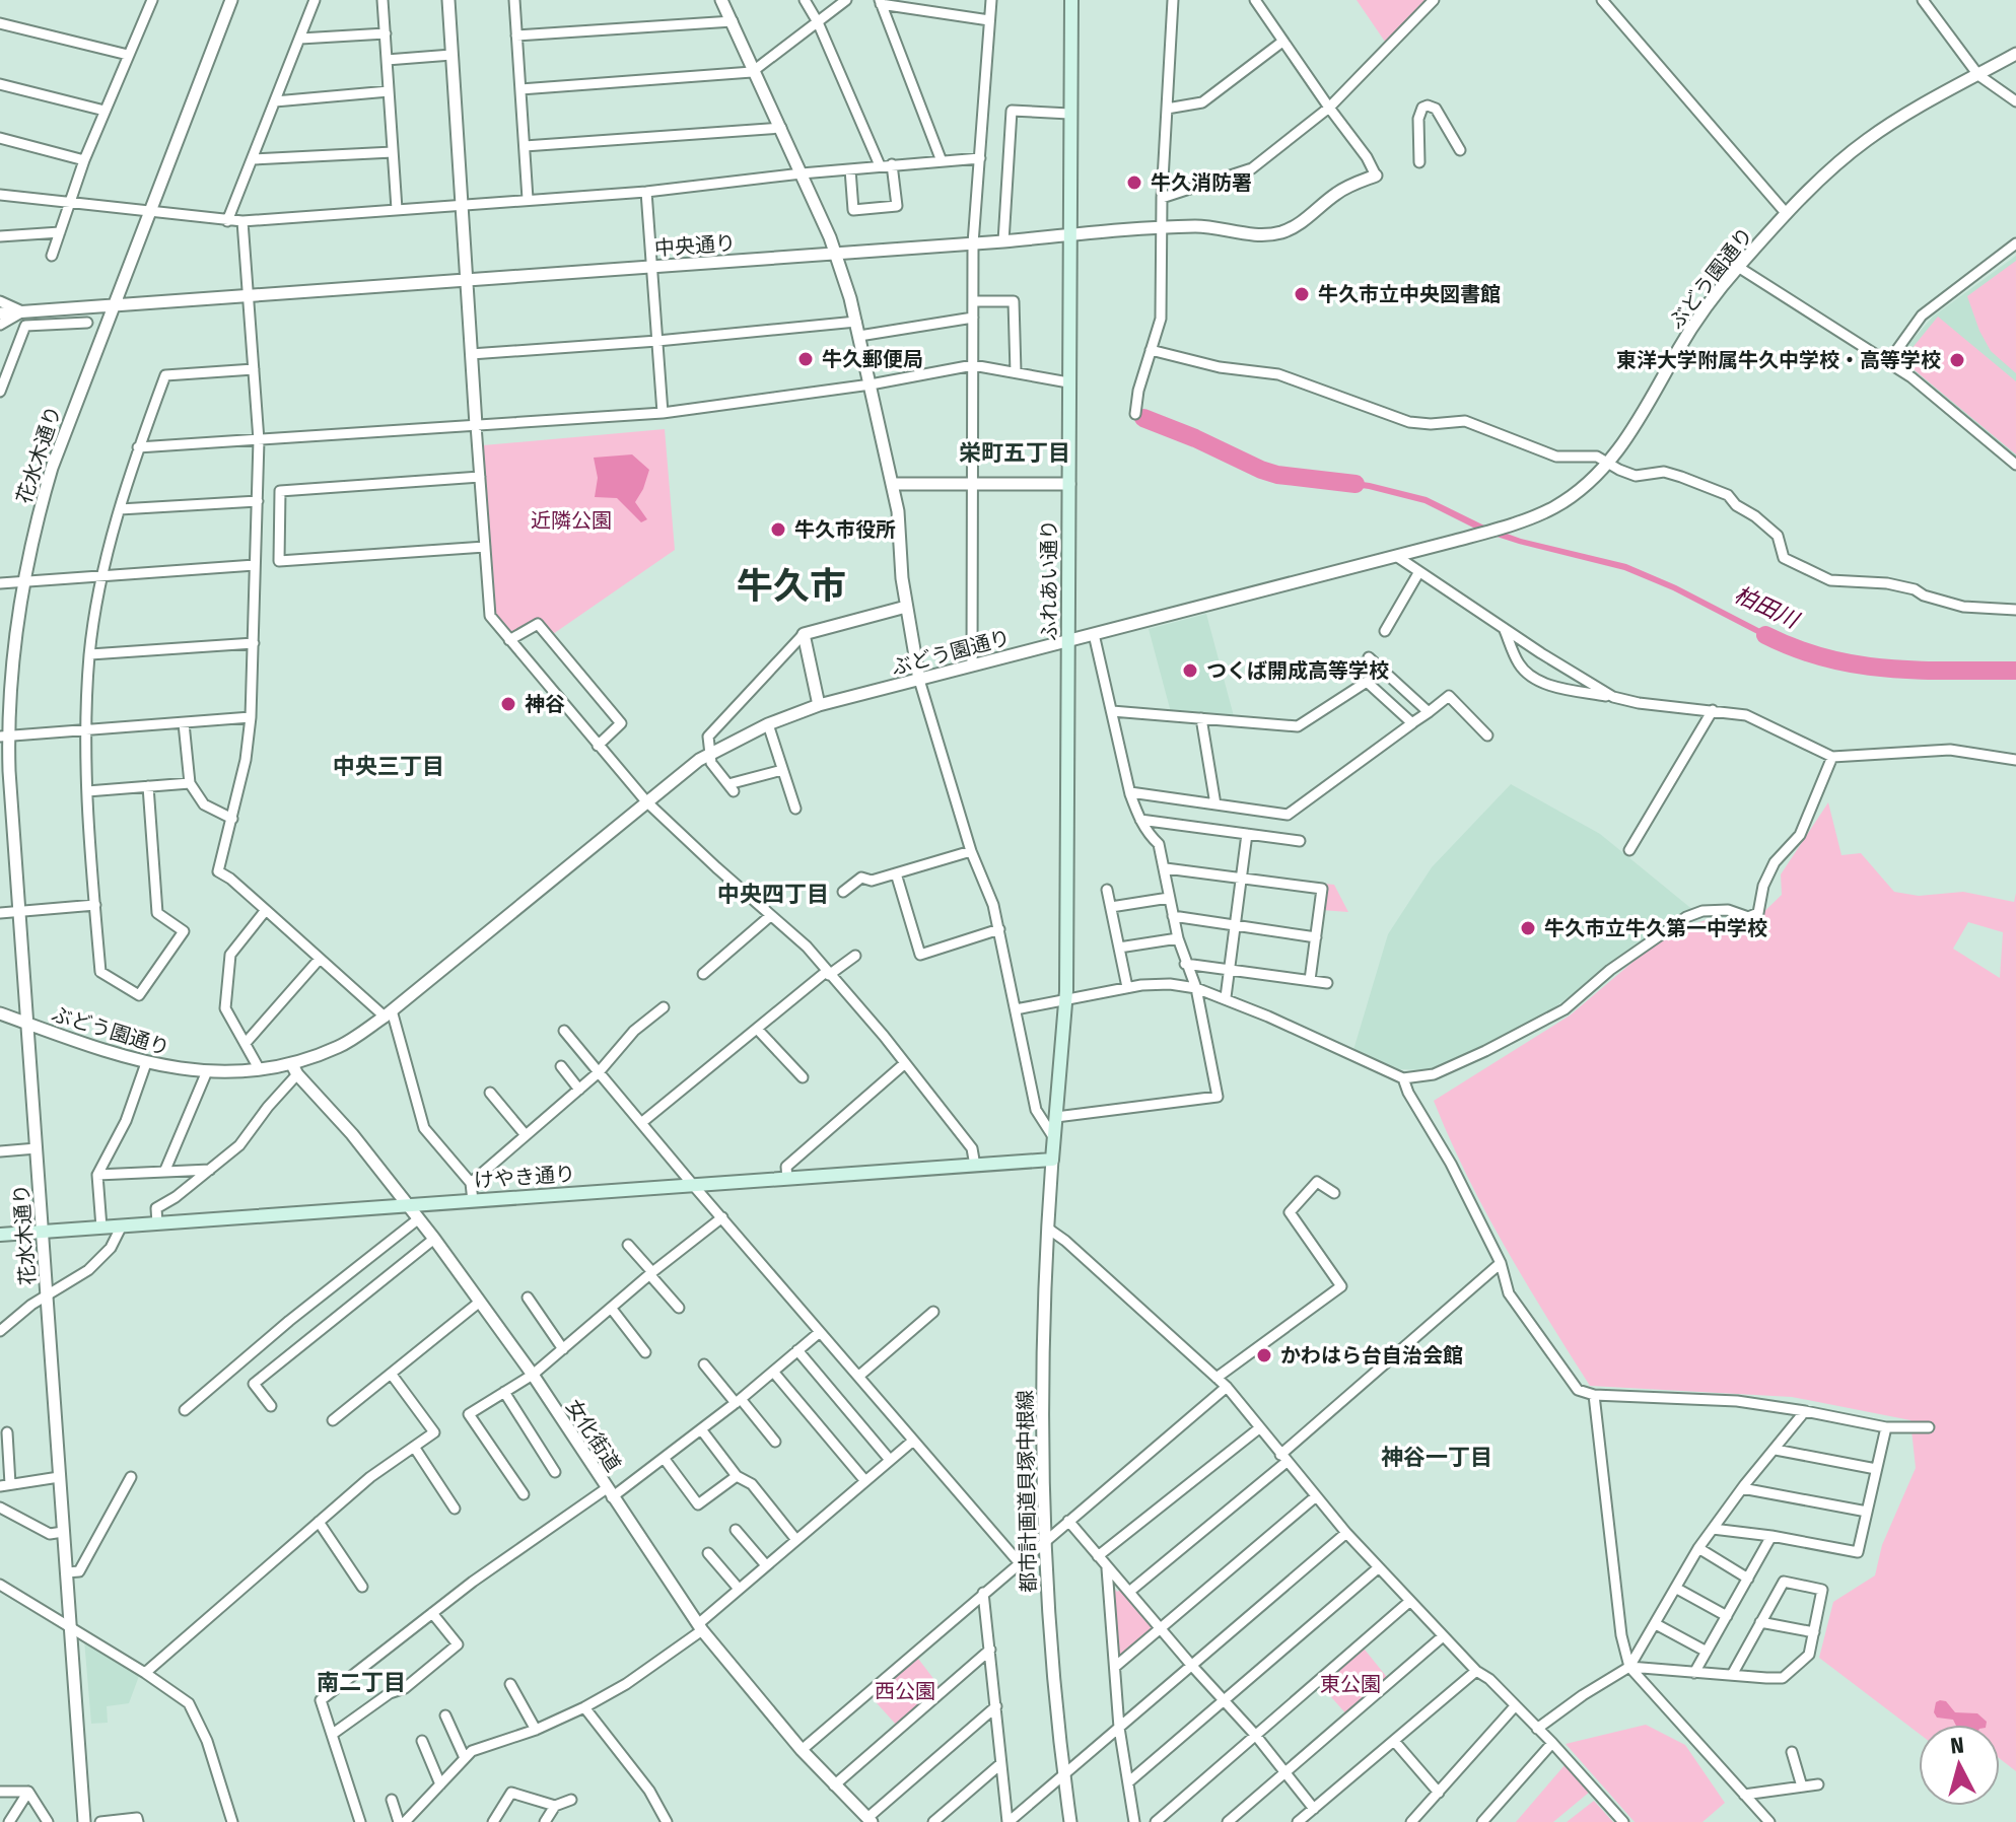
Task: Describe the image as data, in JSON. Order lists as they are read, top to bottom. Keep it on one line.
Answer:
{"streets":{"main road":["ふれあい通り","けやき通り"],"street":["中央通り","ぶどう園通り","花水木通り","女化街道","都市計画道貝塚中根線"]},"crossings":[["中央通り","花水木通り"],["中央通り","ふれあい通り"],["ぶどう園通り","花水木通り"],["ぶどう園通り","ふれあい通り"],["ぶどう園通り","女化街道"],["花水木通り","けやき通り"],["ふれあい通り","けやき通り"],["ふれあい通り","都市計画道貝塚中根線"],["けやき通り","女化街道"],["けやき通り","都市計画道貝塚中根線"]],"districts":["栄町五丁目","牛久市","中央三丁目","中央四丁目","神谷一丁目","南二丁目"],"water":["柏田川"],"parks":["近隣公園","東公園","西公園"],"places":["牛久消防署","牛久市立中央図書館","牛久郵便局","東洋大学附属牛久中学校・高等学校","牛久市役所","つくば開成高等学校","神谷","牛久市立牛久第一中学校","かわはら台自治会館"],"north":"top"}
